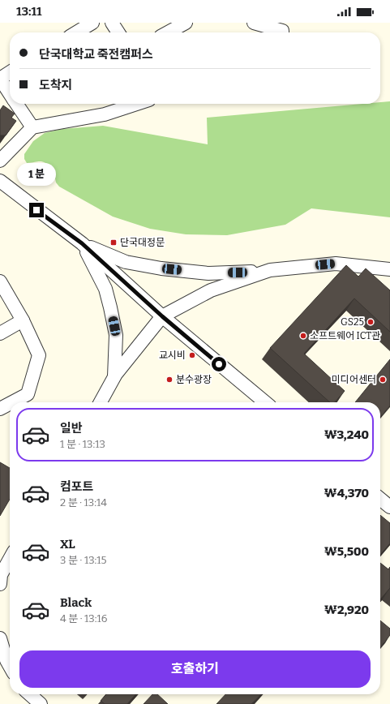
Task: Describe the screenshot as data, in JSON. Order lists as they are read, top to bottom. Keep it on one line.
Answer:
{"places":{"transit":["단국대정문"],"other":["GS25","소프트웨어 ICT관","교시비","분수광장","미디어센터"]},"page":{"status":"13:11","banner":["단국대학교 죽전캠퍼스","도착지"],"bubble":"1 분","list":[{"name":"일반","note":"1 분 · 13:13","value":"₩3,240"},{"name":"컴포트","note":"2 분 · 13:14","value":"₩4,370"},{"name":"XL","note":"3 분 · 13:15","value":"₩5,500"},{"name":"Black","note":"4 분 · 13:16","value":"₩2,920"}],"buttons":"호출하기"}}
